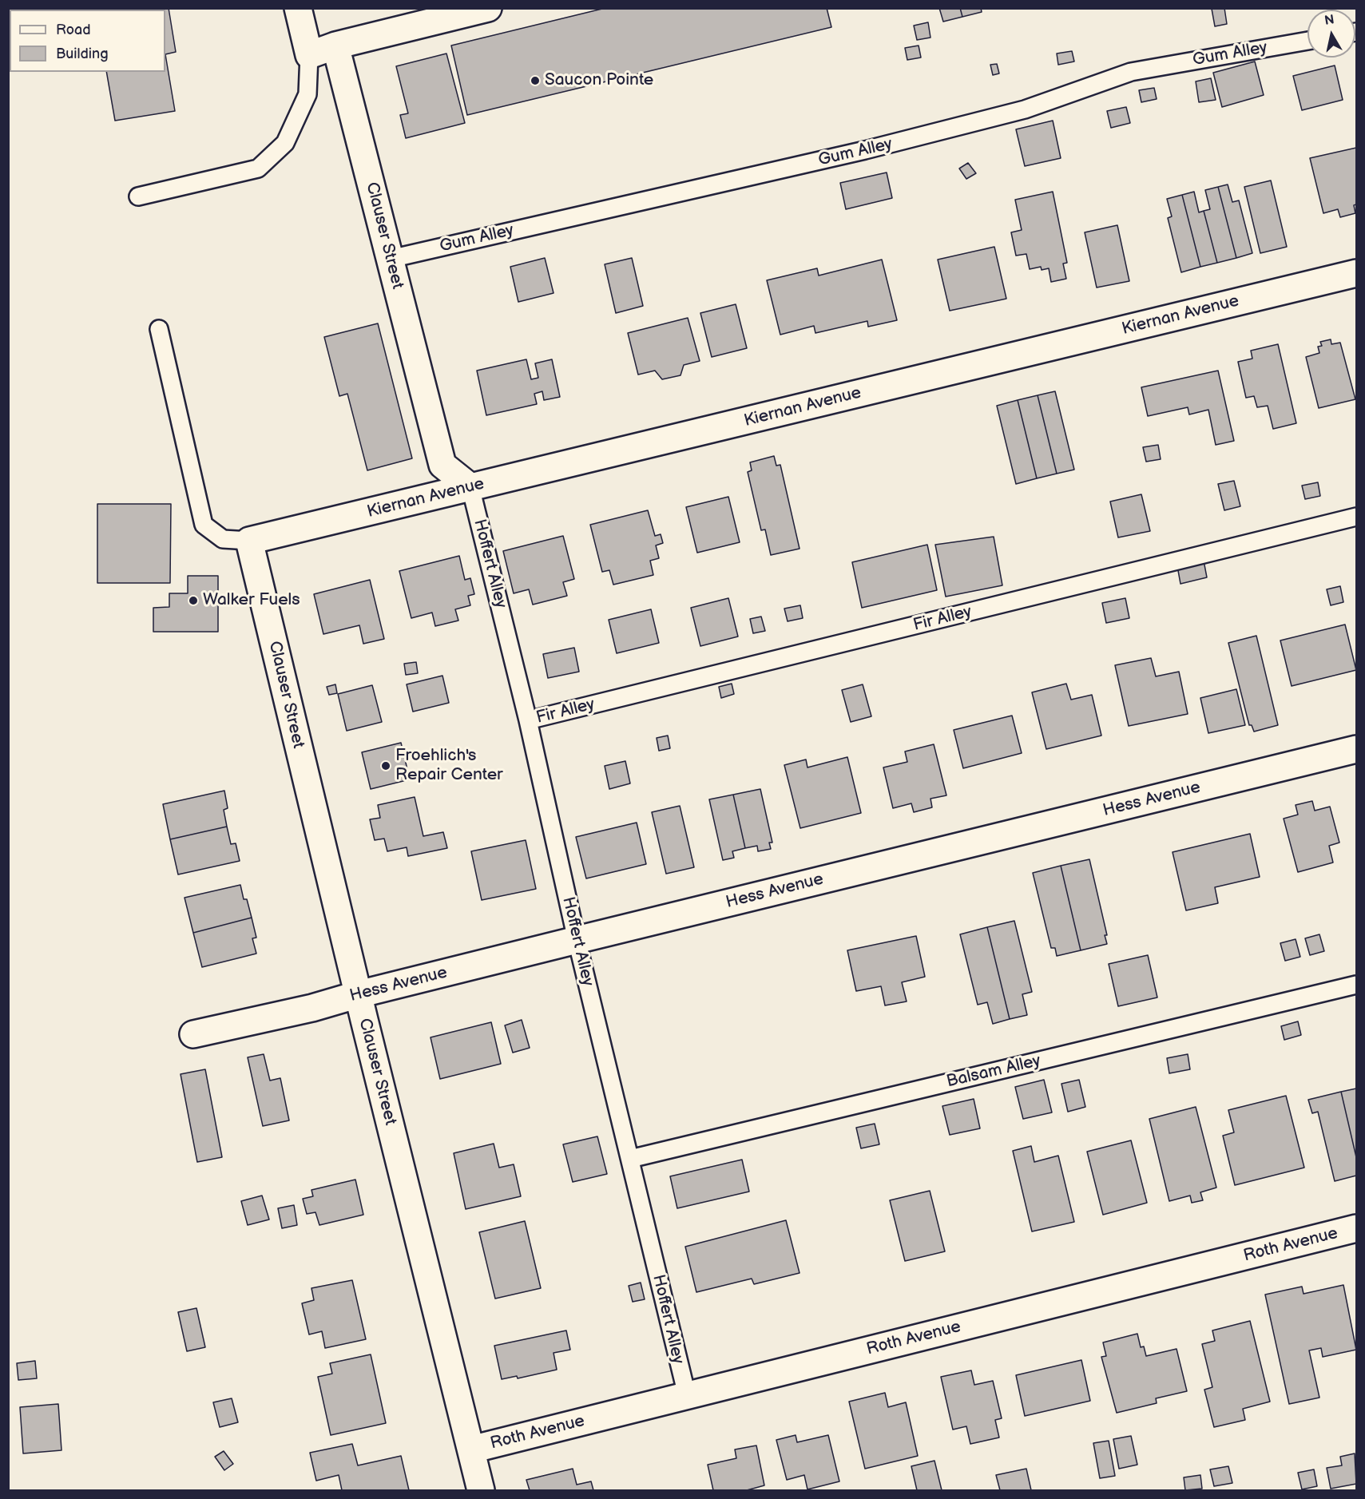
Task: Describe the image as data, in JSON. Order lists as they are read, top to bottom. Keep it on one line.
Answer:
{"streets":{"street":["Clauser Street","Kiernan Avenue","Hess Avenue","Roth Avenue"],"lane":["Gum Alley","Hoffert Alley","Fir Alley","Balsam Alley"]},"crossings":[["Gum Alley","Clauser Street"],["Clauser Street","Kiernan Avenue"],["Clauser Street","Hoffert Alley"],["Clauser Street","Hess Avenue"],["Clauser Street","Roth Avenue"],["Kiernan Avenue","Hoffert Alley"],["Hoffert Alley","Fir Alley"],["Hoffert Alley","Hess Avenue"],["Hoffert Alley","Balsam Alley"],["Hoffert Alley","Roth Avenue"]],"places":["Saucon Pointe","Walker Fuels","Froehlich's Repair Center"],"legend":["Road","Building"],"north":"top"}
